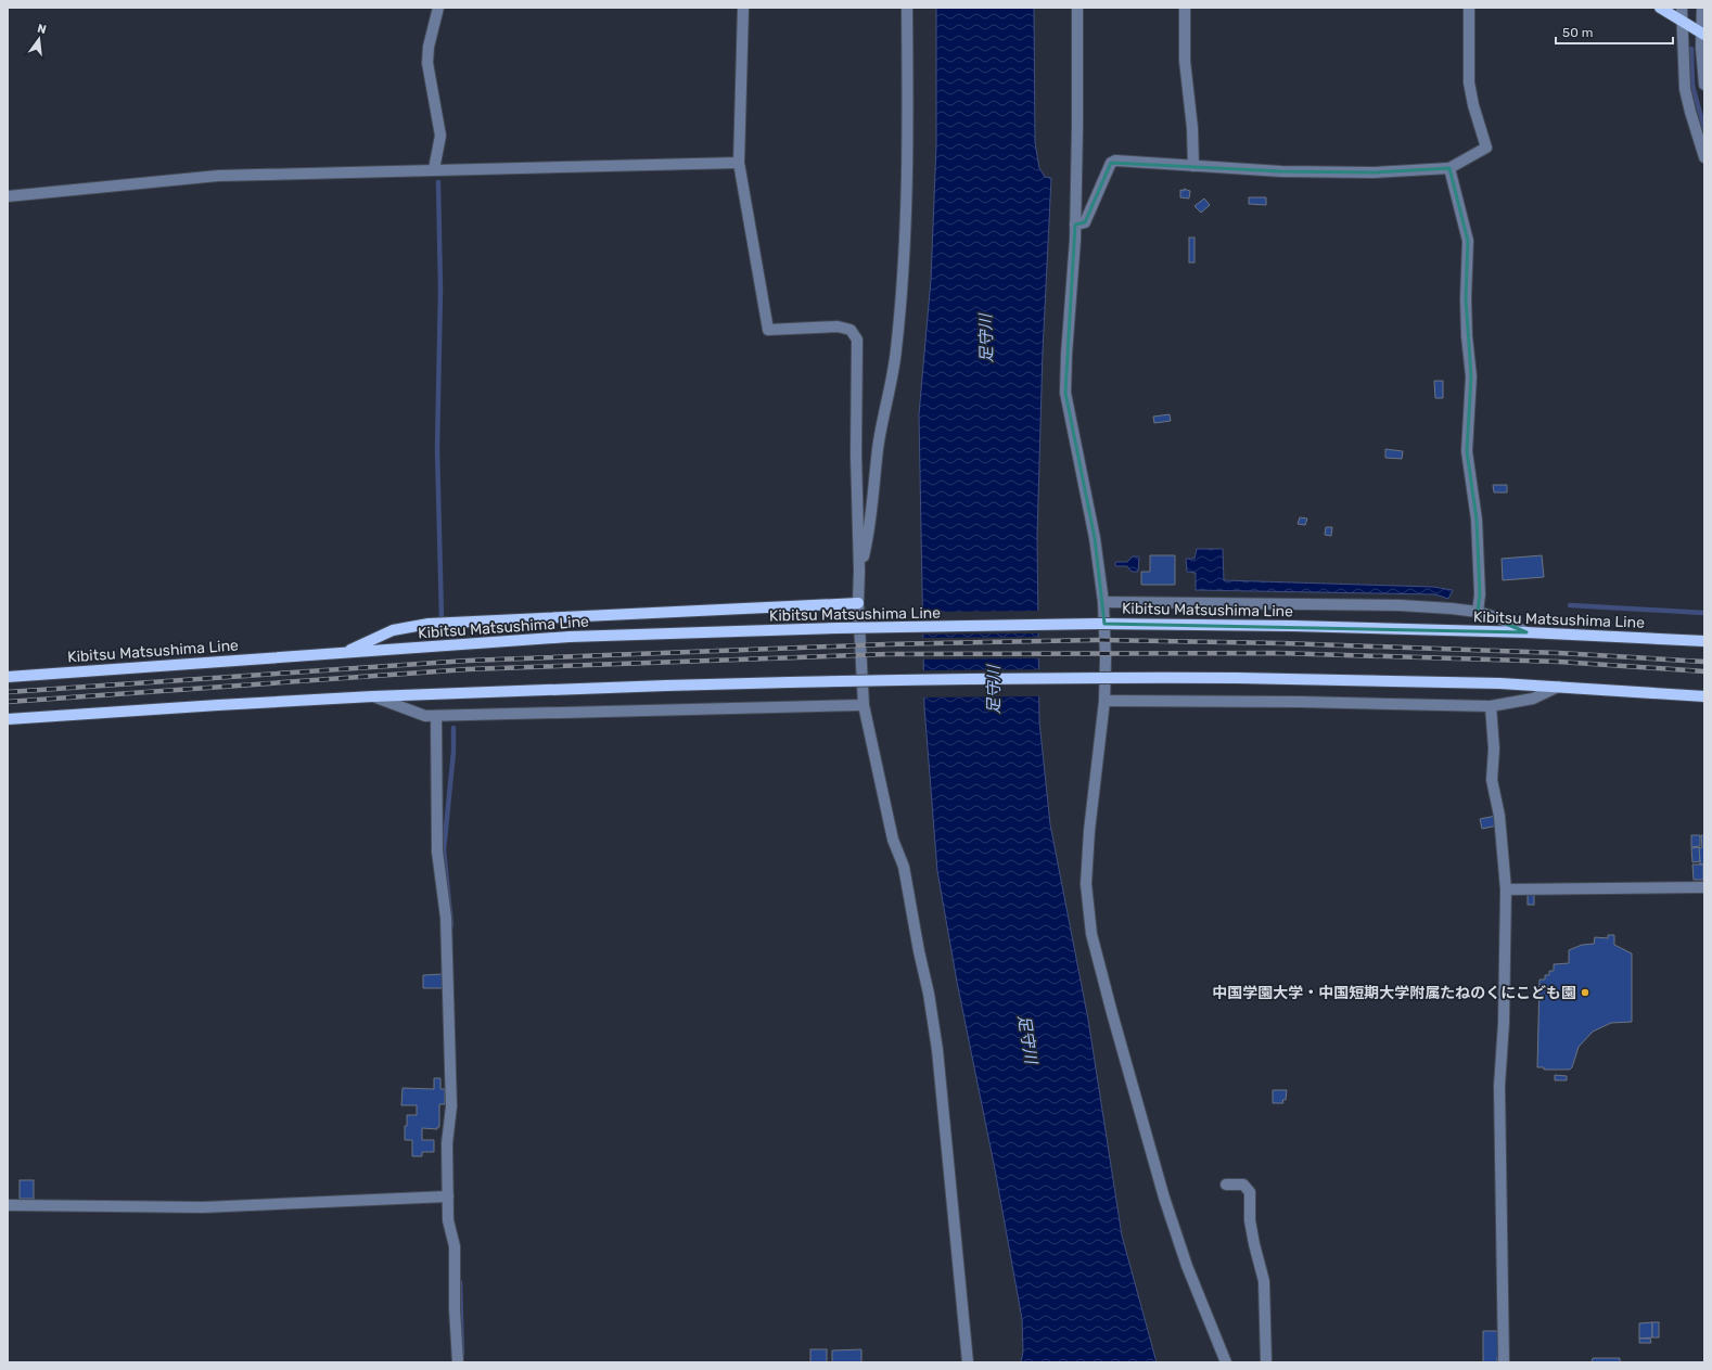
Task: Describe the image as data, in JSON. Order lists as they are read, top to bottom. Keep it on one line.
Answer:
{"streets":{"main road":["Kibitsu Matsushima Line"]},"water":["足守川"],"places":["中国学園大学・中国短期大学附属たねのくにこども園"],"scale_bar":"50 m","north":"top"}
